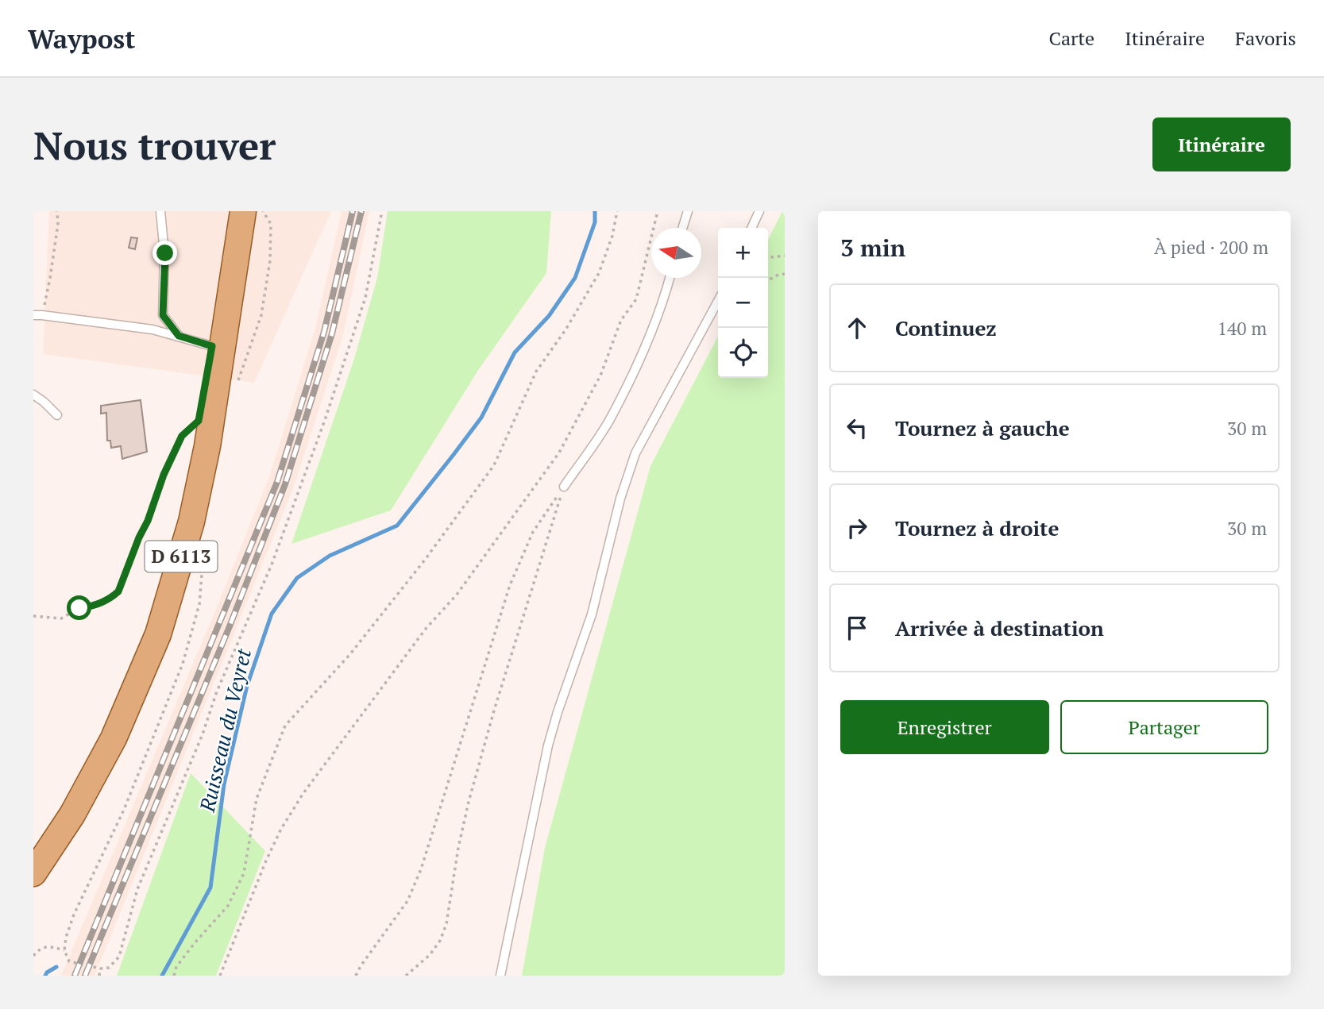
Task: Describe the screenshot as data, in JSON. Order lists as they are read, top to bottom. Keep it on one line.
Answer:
{"streets":{"main road":["D 6113"]},"water":["Ruisseau du Veyret"],"north":"left","page":{"header":"Waypost","nav":["Carte","Itinéraire","Favoris"],"buttons":["Itinéraire",["Enregistrer","Partager"]],"title":"Nous trouver","heading":["3 min","À pied · 200 m"],"map_buttons":["+","−"],"list":[["Continuez","140 m"],["Tournez à gauche","30 m"],["Tournez à droite","30 m"],"Arrivée à destination"]}}
